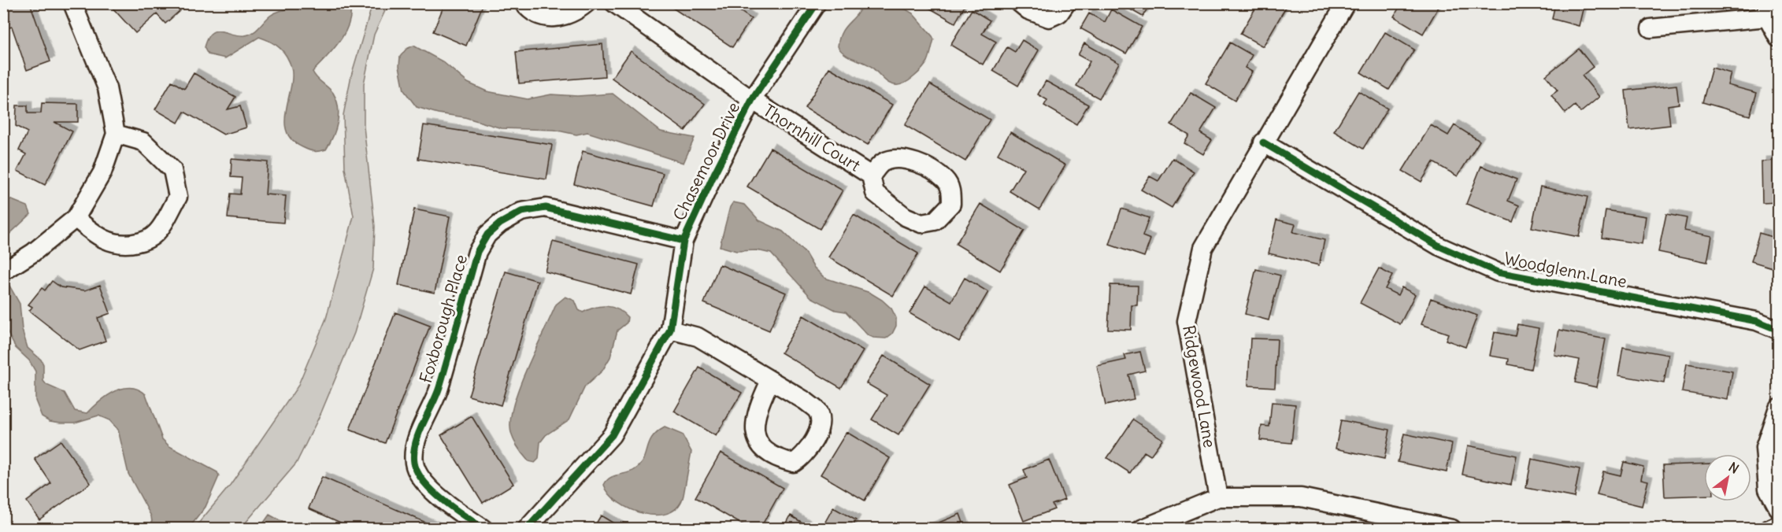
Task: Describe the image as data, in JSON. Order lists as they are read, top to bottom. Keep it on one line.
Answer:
{"streets":{"street":["Thornhill Court","Chasemoor Drive","Woodglenn Lane","Foxborough Place","Ridgewood Lane"]},"crossings":[["Thornhill Court","Chasemoor Drive"],["Chasemoor Drive","Foxborough Place"],["Woodglenn Lane","Ridgewood Lane"]],"north":"top right"}
